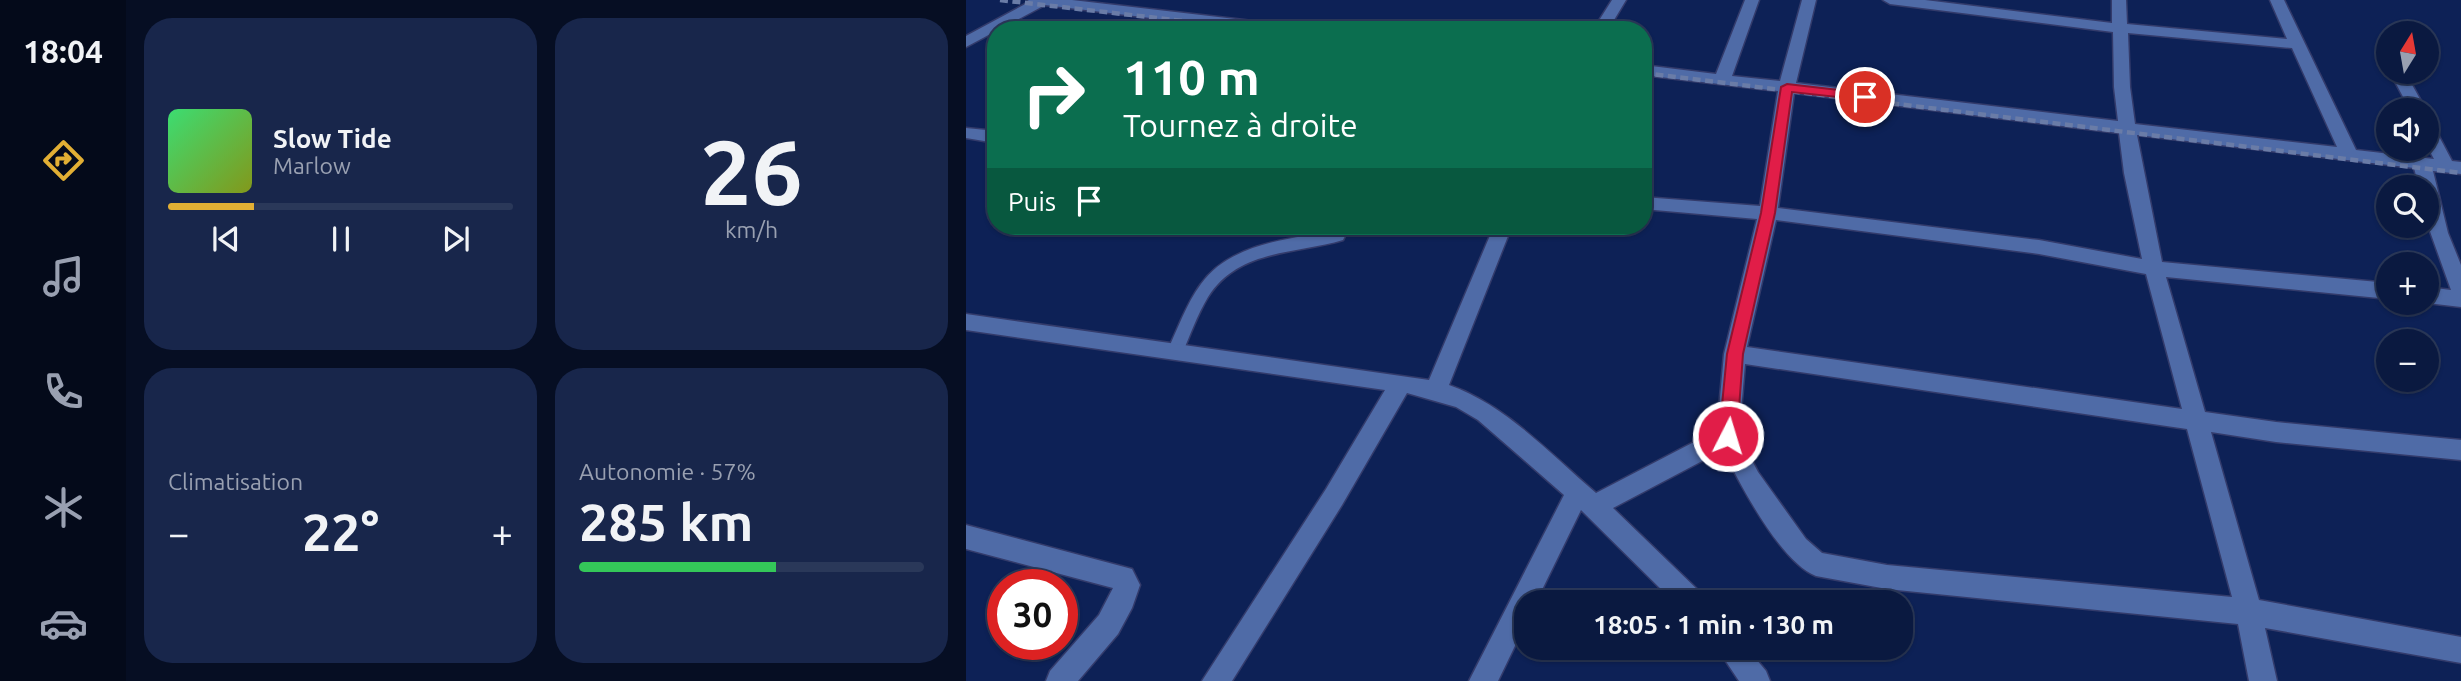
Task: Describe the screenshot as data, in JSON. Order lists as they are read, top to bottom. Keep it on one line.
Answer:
{"north":"top","page":{"tabs":"18:04","tile":[["26","km/h"],"Climatisation",["Autonomie · 57%","285 km"]],"map_buttons":["+","−"],"turn":["110 m","Tournez à droite"],"song":["Slow Tide","Marlow"],"then":"Puis","heat":["−","22°","+"],"limit":"30","trip":"18:05 · 1 min · 130 m"}}
